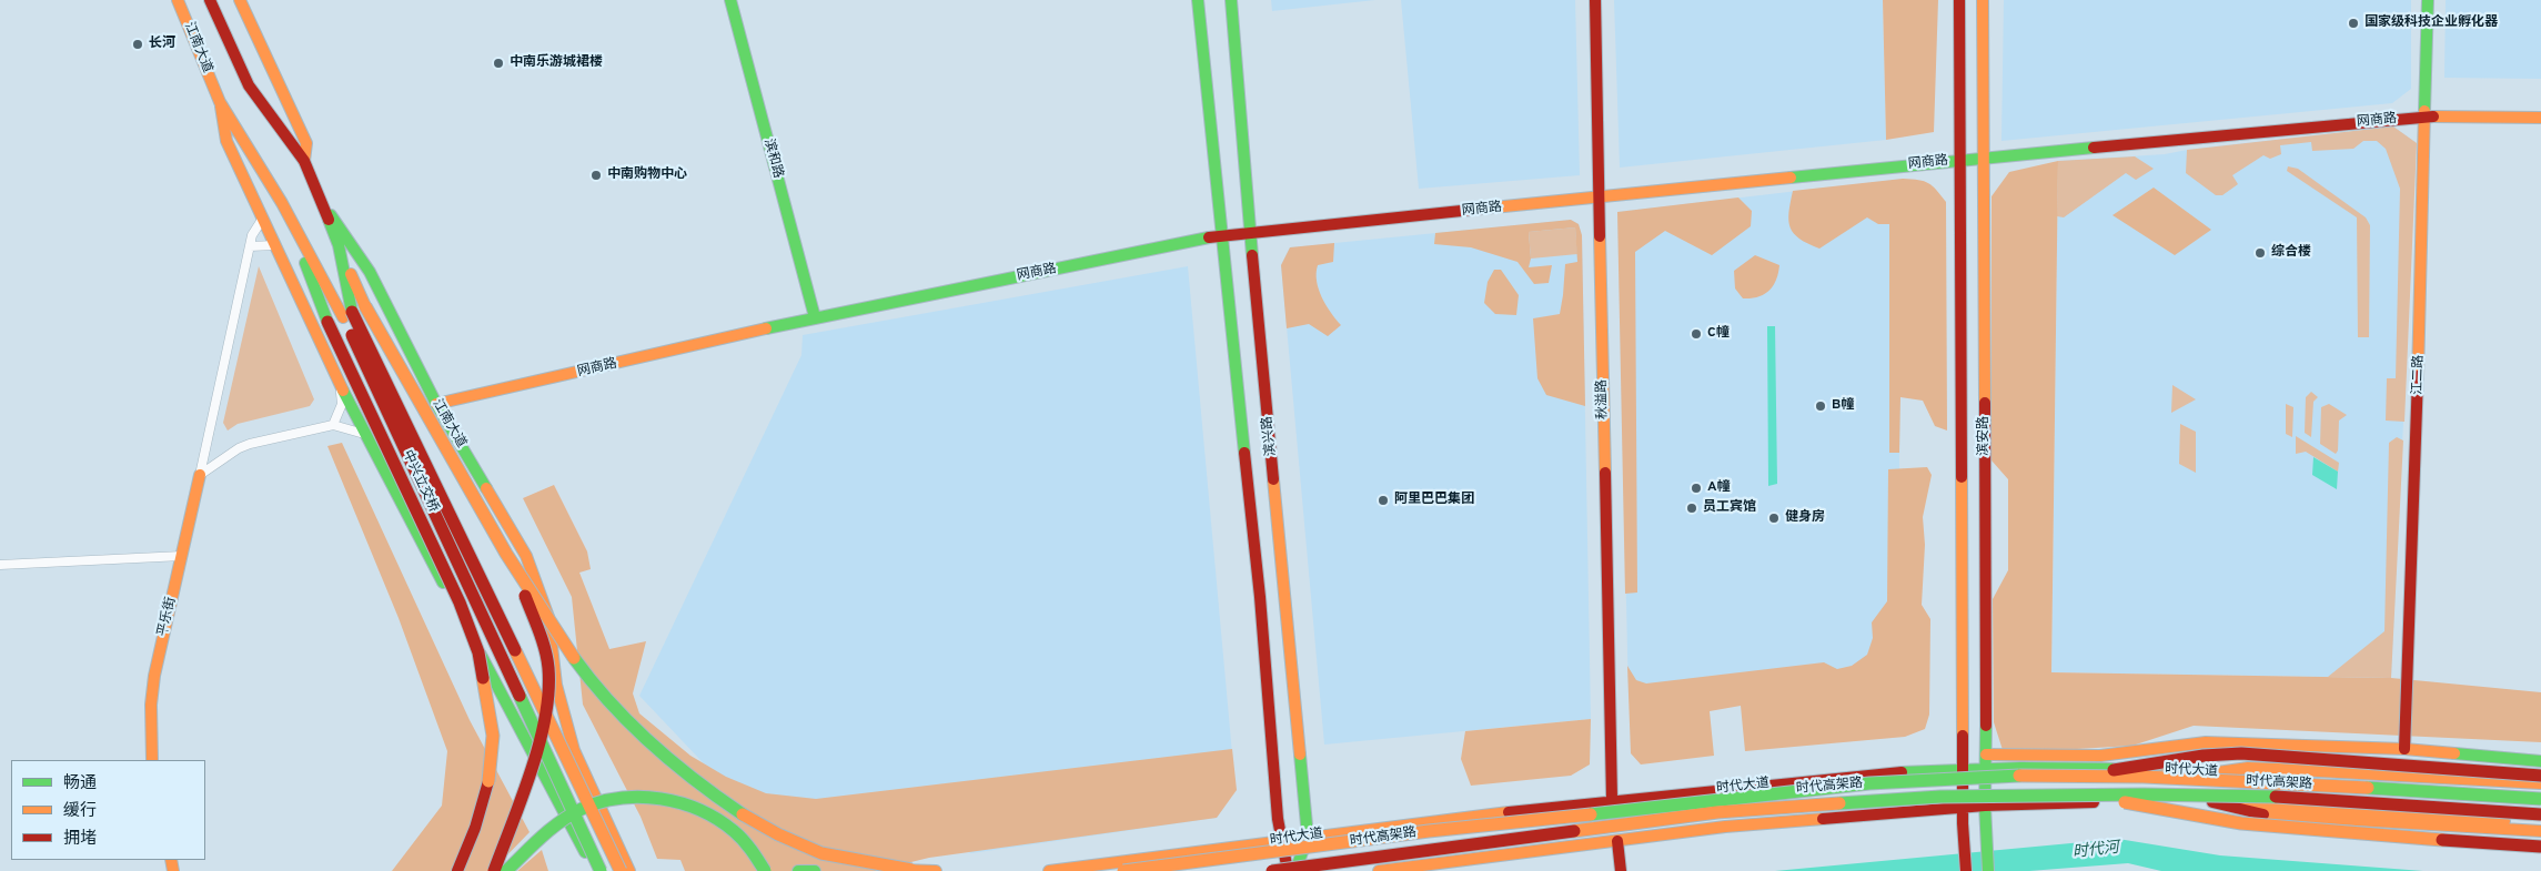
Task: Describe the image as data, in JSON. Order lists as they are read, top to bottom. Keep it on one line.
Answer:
{"streets":{"main road":["江南大道","网商路","滨和路","江二路","秋溢路","滨兴路","滨安路","中兴立交桥","平乐街","时代大道","时代高架路"]},"crossings":[["江南大道","网商路"],["江南大道","中兴立交桥"],["网商路","滨和路"],["网商路","江二路"],["网商路","秋溢路"],["网商路","滨兴路"],["网商路","滨安路"],["秋溢路","时代大道"],["滨兴路","时代大道"],["滨安路","时代大道"]],"water":["时代河"],"places":["国家级科技企业孵化器","长河","中南乐游城裙楼","中南购物中心","综合楼","C幢","B幢","A幢","阿里巴巴集团","员工宾馆","健身房"],"legend":["畅通","缓行","拥堵"]}
